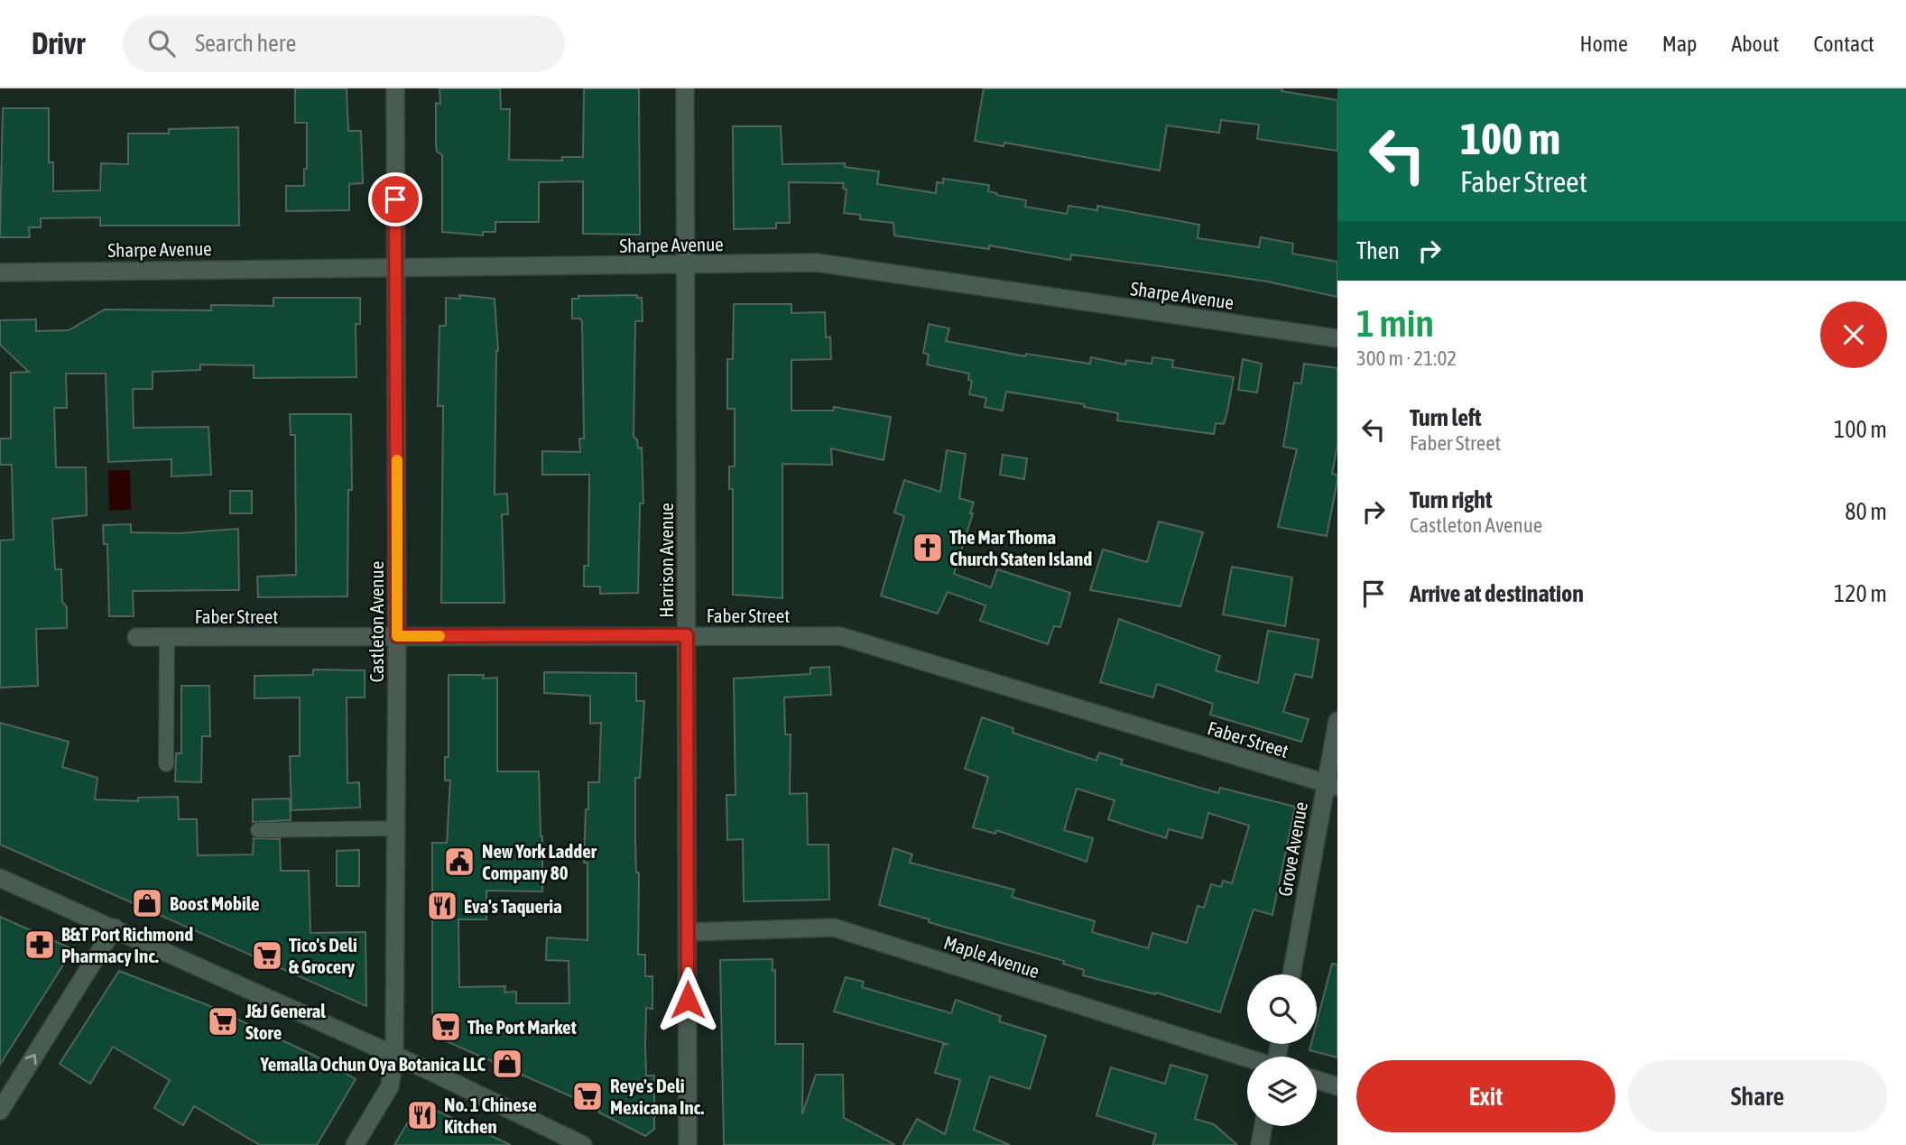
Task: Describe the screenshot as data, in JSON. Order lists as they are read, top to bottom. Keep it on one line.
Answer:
{"streets":{"street":["Sharpe Avenue","Harrison Avenue","Faber Street","Castleton Avenue","Grove Avenue","Maple Avenue"]},"crossings":[["Sharpe Avenue","Harrison Avenue"],["Sharpe Avenue","Castleton Avenue"],["Harrison Avenue","Faber Street"],["Harrison Avenue","Maple Avenue"],["Faber Street","Castleton Avenue"],["Faber Street","Grove Avenue"]],"places":{"church":["The Mar Thoma Church Staten Island"],"public building":["New York Ladder Company 80"],"shop":["Boost Mobile","Yemalla Ochun Oya Botanica LLC"],"restaurant":["Eva's Taqueria","No. 1 Chinese Kitchen"],"pharmacy":["B&T Port Richmond Pharmacy Inc."],"supermarket":["Tico's Deli & Grocery","J&J General Store","The Port Market","Reye's Deli Mexicana Inc."]},"page":{"header":"Drivr","search":"Search here","nav":["Home","Map","About","Contact"],"turn":["100 m","Faber Street"],"then":"Then","heading":["1 min","300 m · 21:02"],"list":[{"name":"Turn left","note":"Faber Street","value":"100 m"},{"name":"Turn right","note":"Castleton Avenue","value":"80 m"},{"name":"Arrive at destination","value":"120 m"}],"buttons":["Exit","Share"]}}
